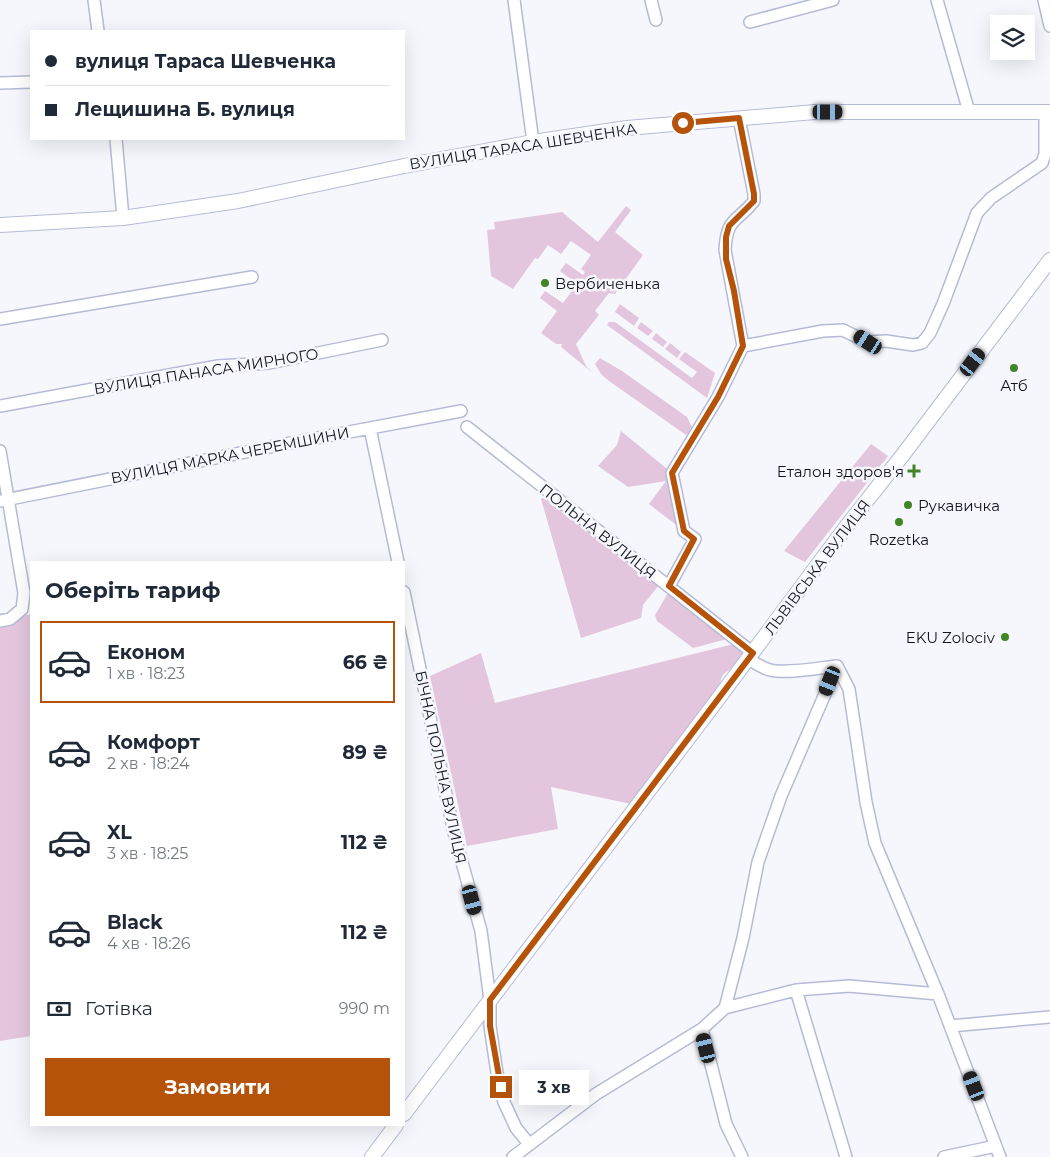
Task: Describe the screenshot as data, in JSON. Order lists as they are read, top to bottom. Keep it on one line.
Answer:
{"streets":{"main road":["ВУЛИЦЯ ТАРАСА ШЕВЧЕНКА","ЛЬВІВСЬКА ВУЛИЦЯ"],"street":["ВУЛИЦЯ ПАНАСА МИРНОГО","ВУЛИЦЯ МАРКА ЧЕРЕМШИНИ","ПОЛЬНА ВУЛИЦЯ","БІЧНА ПОЛЬНА ВУЛИЦЯ"]},"crossings":[["ПОЛЬНА ВУЛИЦЯ","ЛЬВІВСЬКА ВУЛИЦЯ"],["ЛЬВІВСЬКА ВУЛИЦЯ","БІЧНА ПОЛЬНА ВУЛИЦЯ"]],"places":{"other":["Вербиченька","Атб","Рукавичка","Rozetka","EKU Zolociv"],"health":["Еталон здоров'я"]},"page":{"banner":["вулиця Тараса Шевченка","Лещишина Б. вулиця"],"heading":"Оберіть тариф","list":[{"name":"Економ","note":"1 хв · 18:23","value":"66 ₴"},{"name":"Комфорт","note":"2 хв · 18:24","value":"89 ₴"},{"name":"XL","note":"3 хв · 18:25","value":"112 ₴"},{"name":"Black","note":"4 хв · 18:26","value":"112 ₴"}],"pay":["Готівка","990 m"],"buttons":"Замовити","bubble":"3 хв"}}
